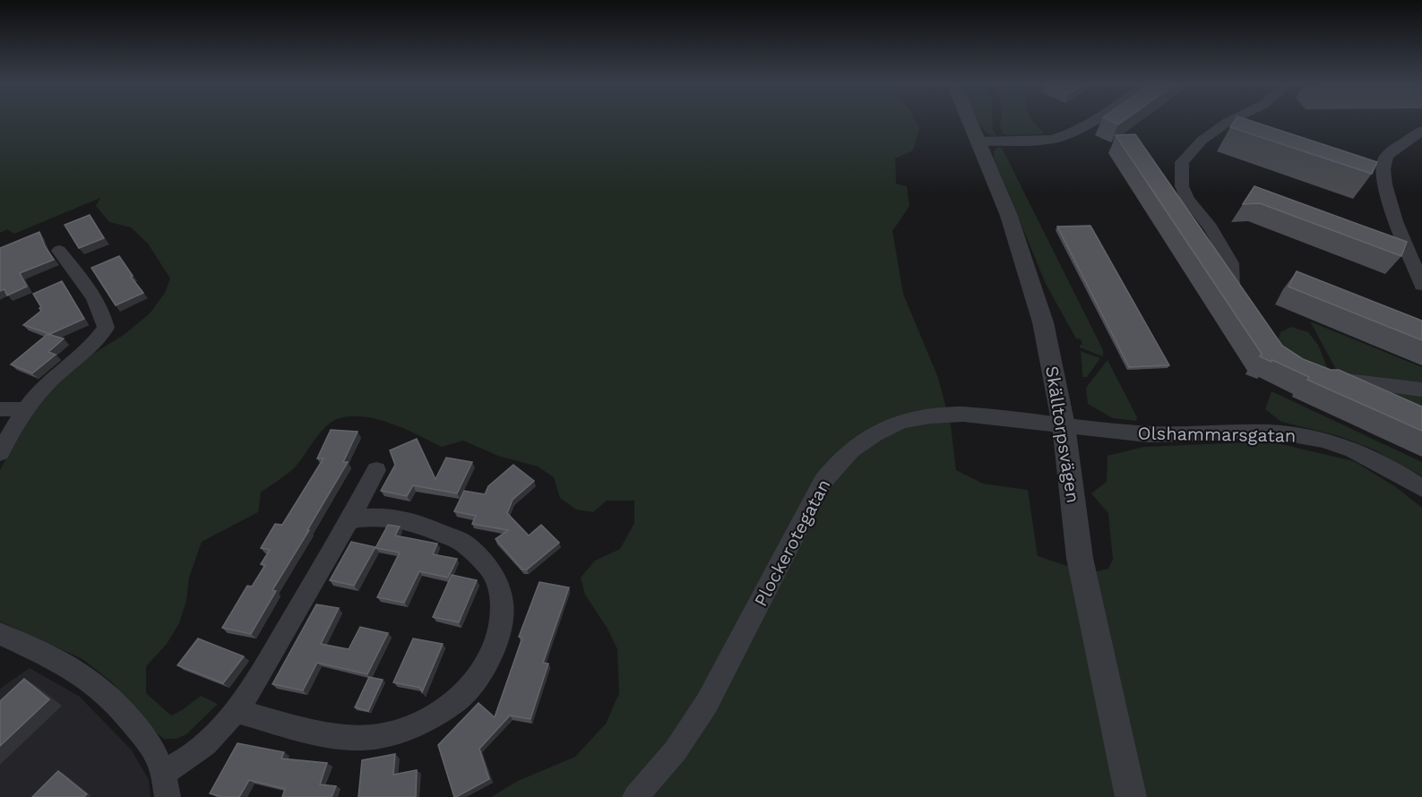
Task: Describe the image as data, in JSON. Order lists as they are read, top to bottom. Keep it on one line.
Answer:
{"streets":{"street":["Skälltorpsvägen","Olshammarsgatan","Plockerotegatan"]},"crossings":[["Skälltorpsvägen","Olshammarsgatan"],["Skälltorpsvägen","Plockerotegatan"],["Olshammarsgatan","Plockerotegatan"]]}
